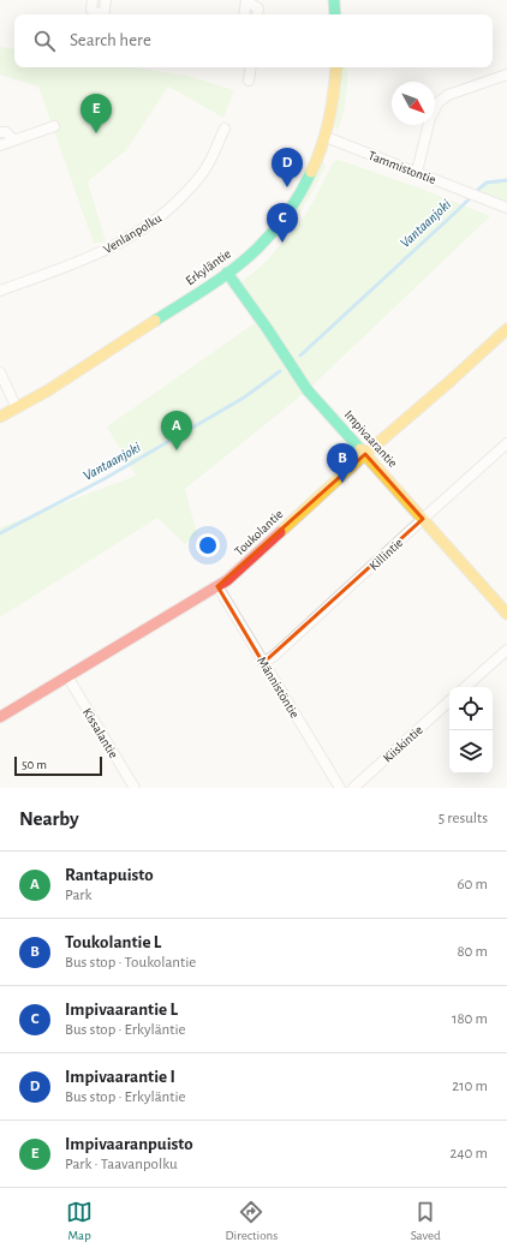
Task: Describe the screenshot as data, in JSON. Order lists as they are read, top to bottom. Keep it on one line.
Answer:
{"streets":{"street":["Tammistontie","Venlanpolku","Erkyläntie","Impivaarantie","Toukolantie","Killintie","Männistöntie","Kissalantie","Kiiskintie"]},"crossings":[["Tammistontie","Erkyläntie"],["Erkyläntie","Impivaarantie"],["Impivaarantie","Toukolantie"],["Impivaarantie","Killintie"],["Toukolantie","Männistöntie"],["Toukolantie","Kissalantie"],["Killintie","Männistöntie"]],"water":["Vantaanjoki"],"scale_bar":"50 m","north":"bottom right","page":{"search":"Search here","pins":["E","D","C","A","B"],"scale":"50 m","heading":["Nearby","5 results"],"list":[{"mark":"A","name":"Rantapuisto","note":"Park","value":"60 m"},{"mark":"B","name":"Toukolantie L","note":"Bus stop · Toukolantie","value":"80 m"},{"mark":"C","name":"Impivaarantie L","note":"Bus stop · Erkyläntie","value":"180 m"},{"mark":"D","name":"Impivaarantie I","note":"Bus stop · Erkyläntie","value":"210 m"},{"mark":"E","name":"Impivaaranpuisto","note":"Park · Taavanpolku","value":"240 m"}],"nav":["Map","Directions","Saved"]}}
